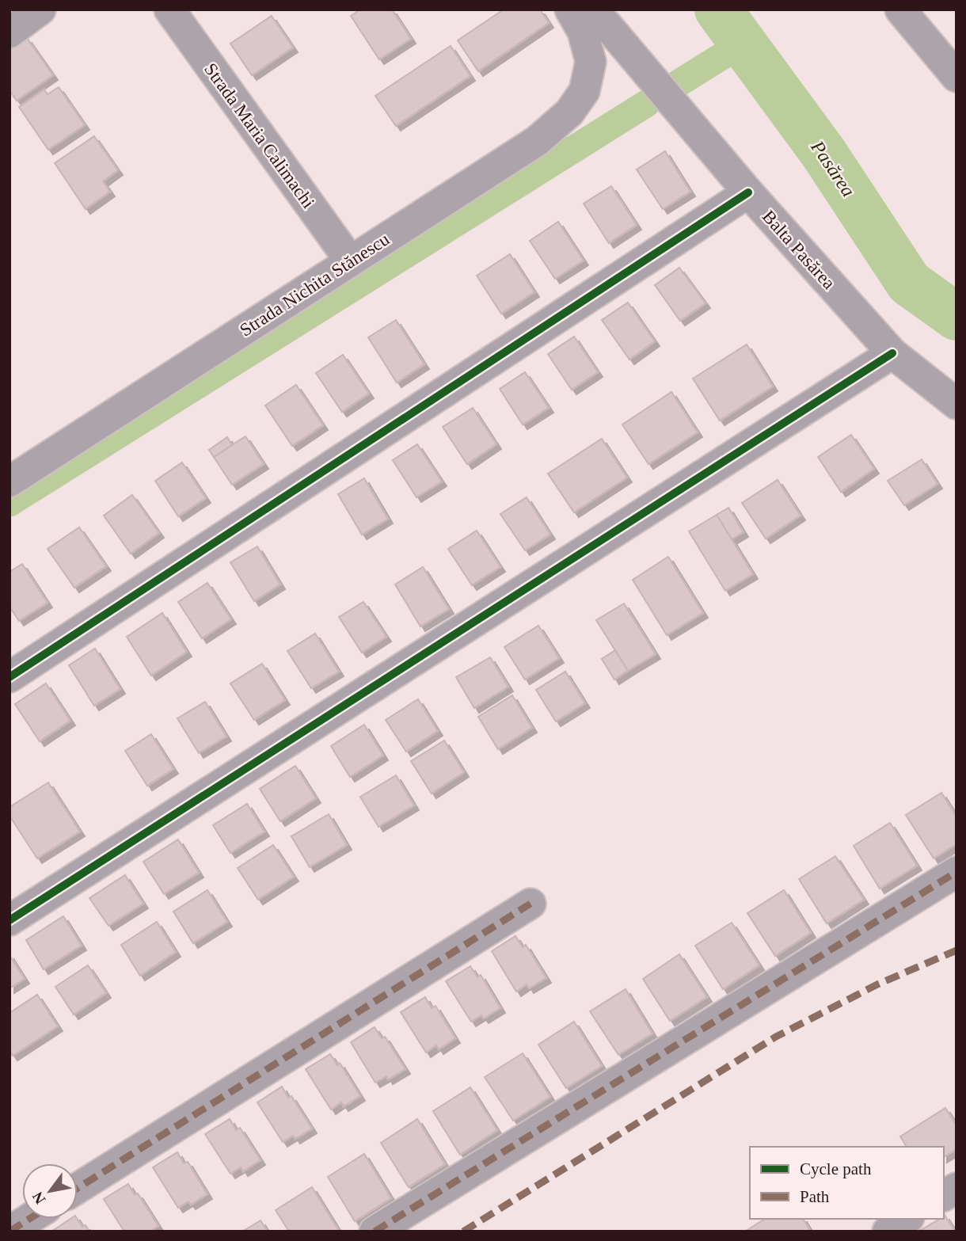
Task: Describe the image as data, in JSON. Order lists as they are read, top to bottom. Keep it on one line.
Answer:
{"streets":{"street":["Strada Maria Calimachi","Balta Pasărea","Strada Nichita Stănescu"]},"crossings":[["Strada Maria Calimachi","Strada Nichita Stănescu"]],"water":["Pasărea"],"legend":["Cycle path","Path"],"north":"bottom left"}
